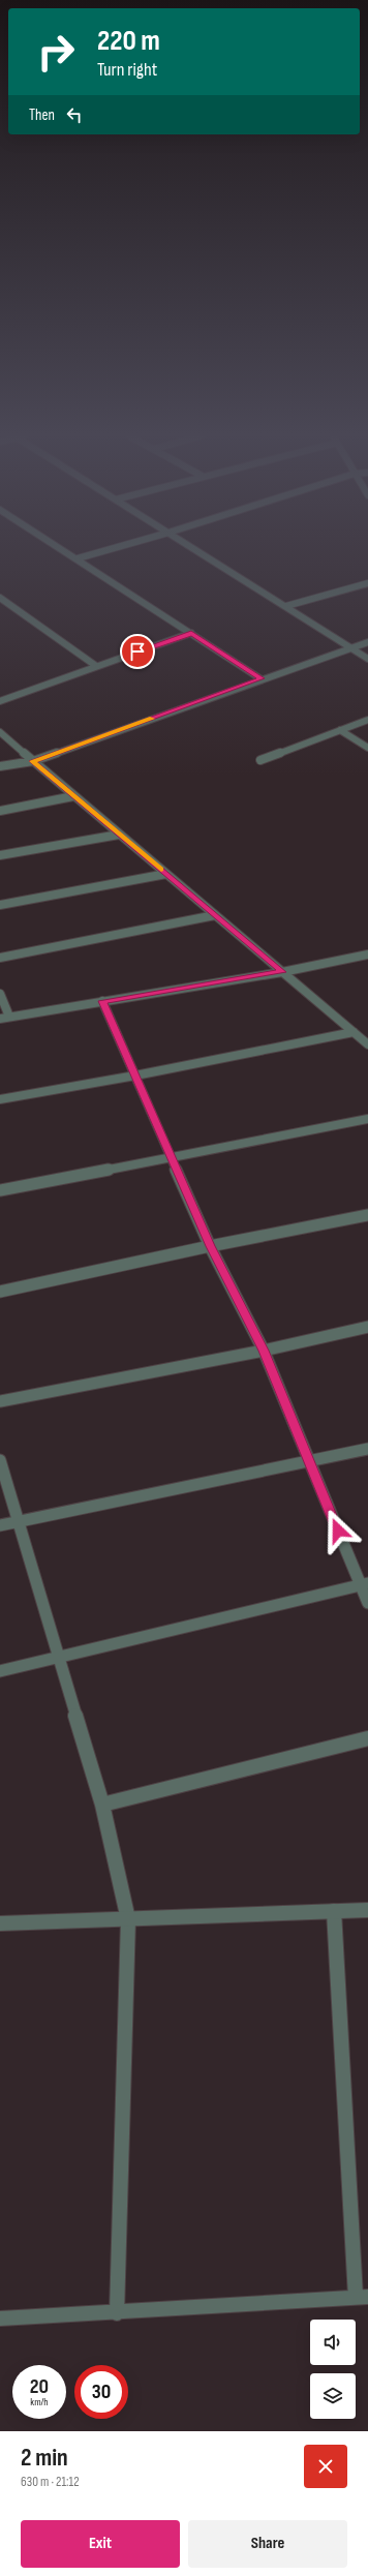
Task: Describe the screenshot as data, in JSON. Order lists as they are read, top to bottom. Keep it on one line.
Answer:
{"page":{"turn":["220 m","Turn right"],"then":"Then","speed":"20 km/h","limit":"30","heading":["2 min","630 m · 21:12"],"buttons":["Exit","Share"]}}
